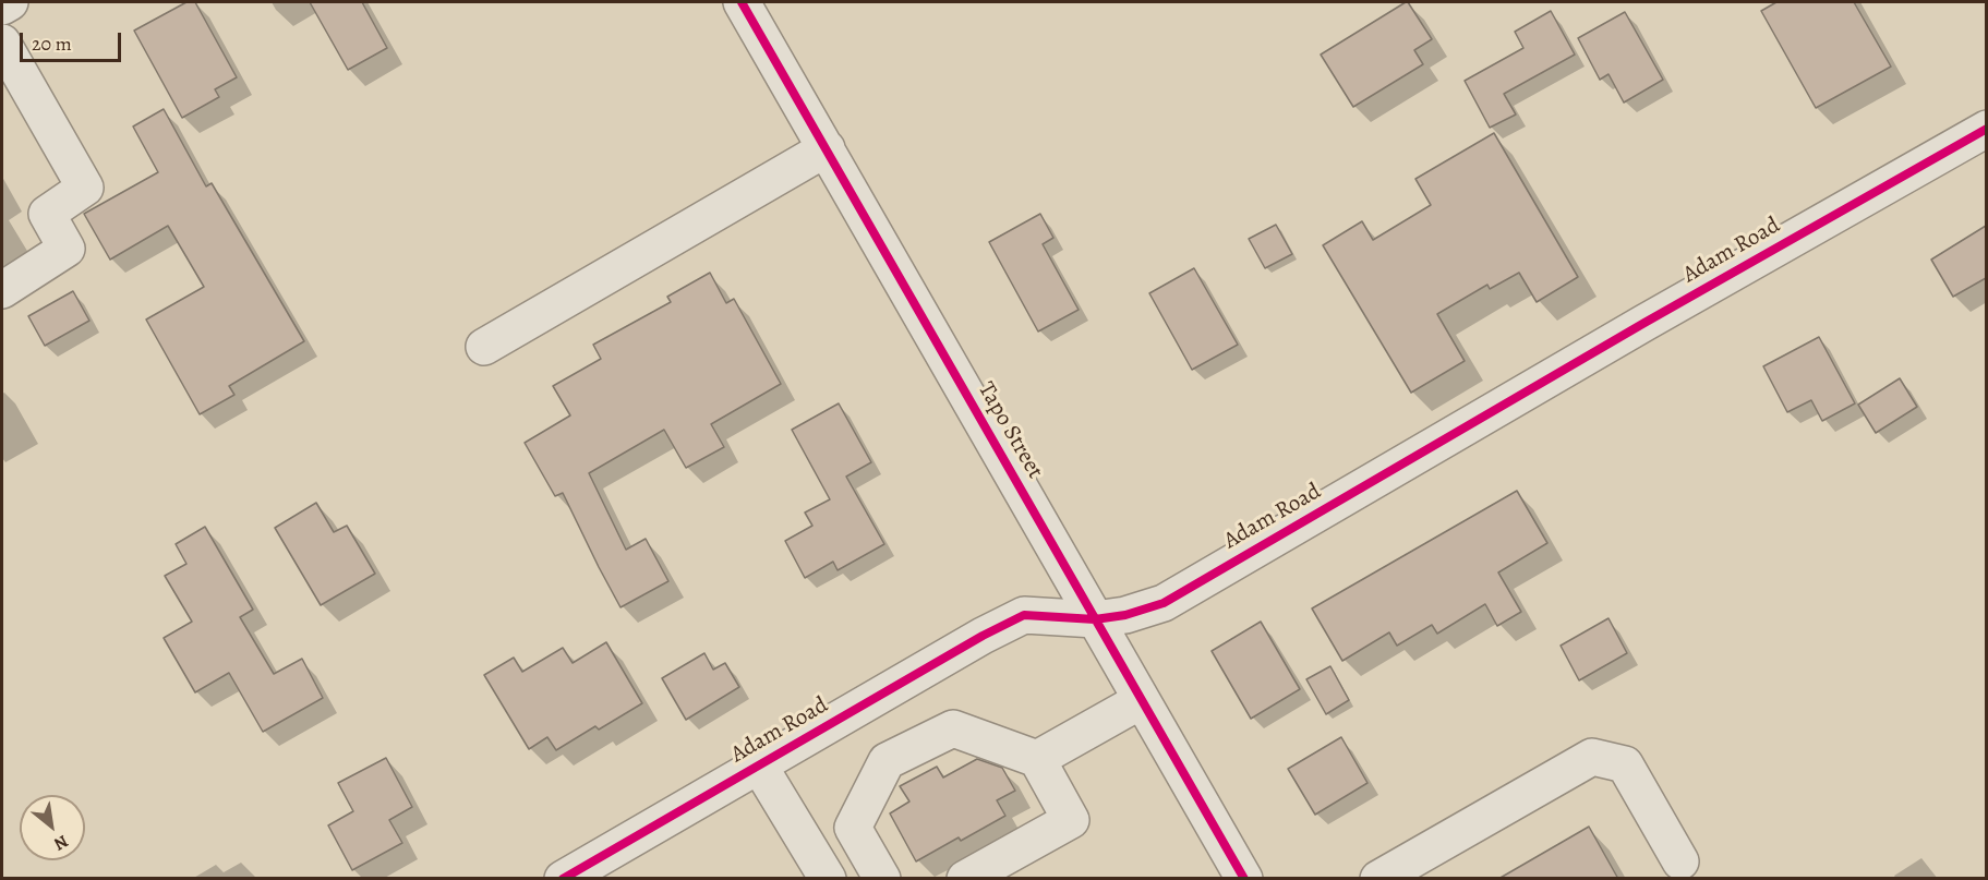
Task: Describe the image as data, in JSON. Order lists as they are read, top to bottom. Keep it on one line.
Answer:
{"streets":{"street":["Adam Road","Tapo Street"]},"crossings":[["Adam Road","Tapo Street"]],"scale_bar":"20 m","north":"bottom right"}
